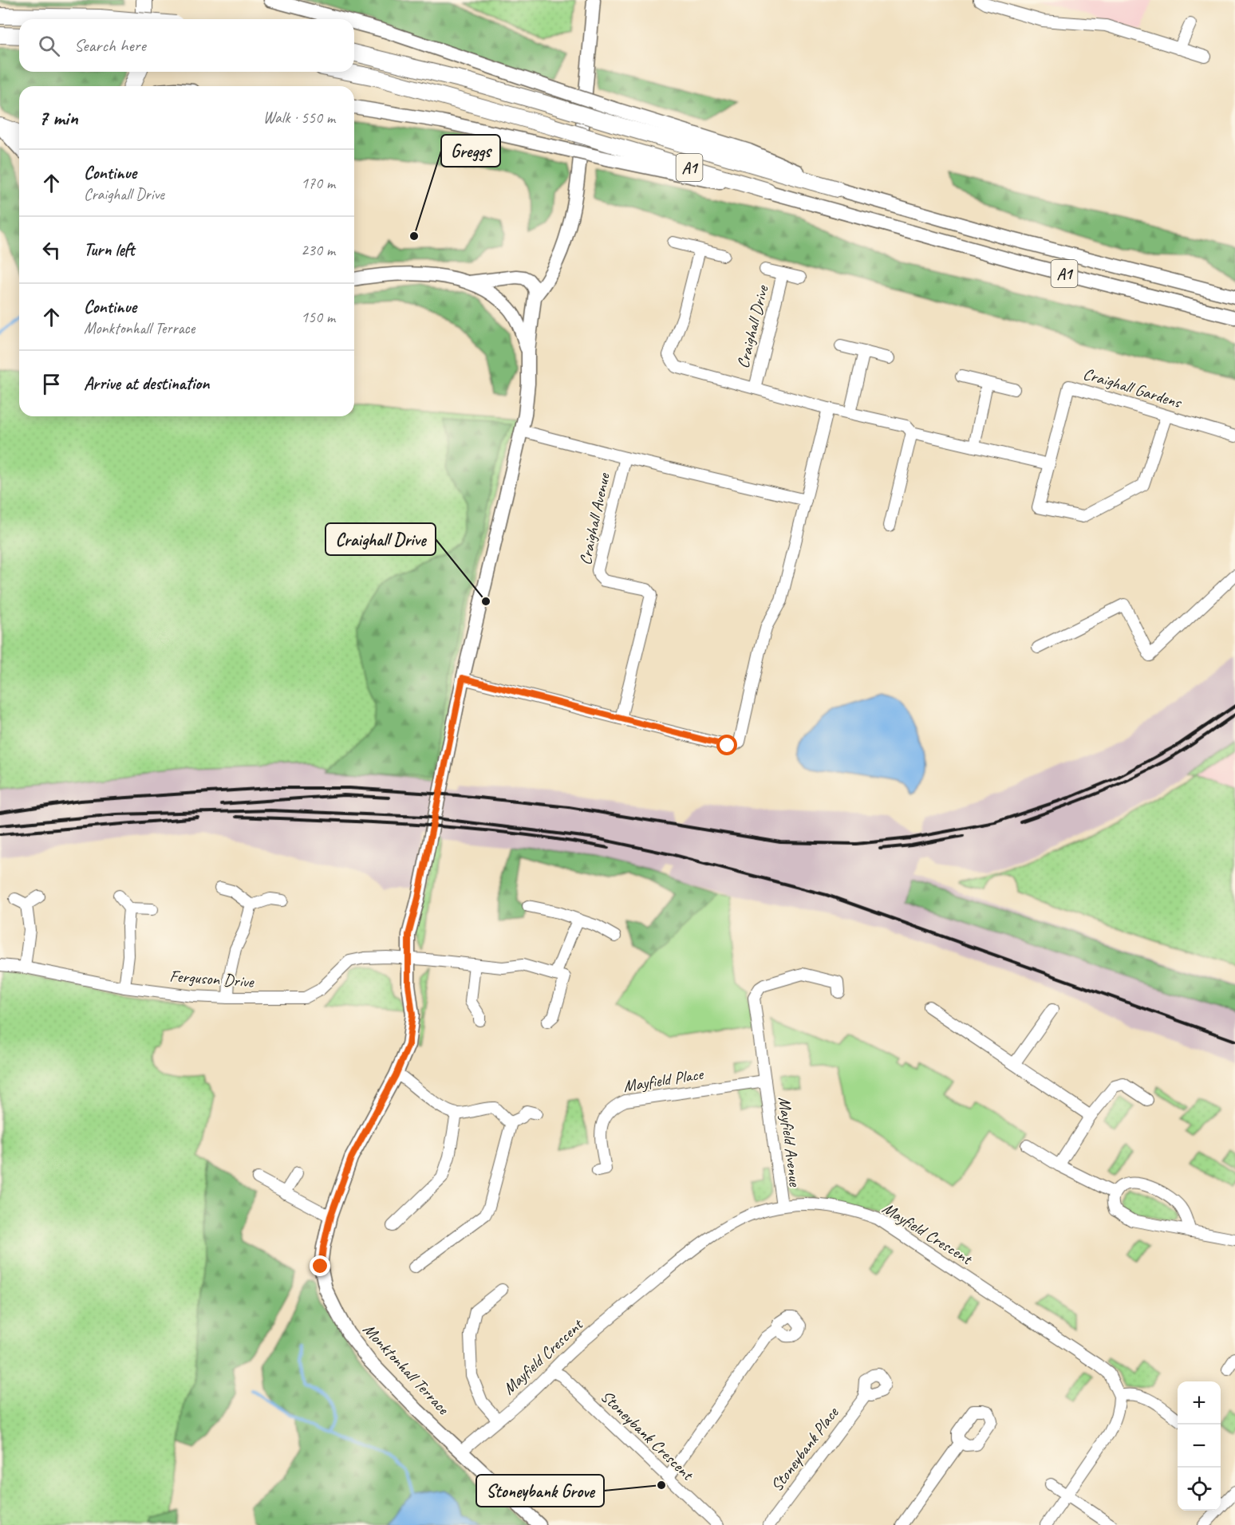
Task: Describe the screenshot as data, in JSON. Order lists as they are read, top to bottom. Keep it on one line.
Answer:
{"streets":{"highway":["A1"],"main road":["Monktonhall Terrace"],"street":["Craighall Drive","Craighall Gardens","Craighall Avenue","Ferguson Drive","Mayfield Place","Mayfield Avenue","Mayfield Crescent","Stoneybank Crescent","Stoneybank Place"]},"crossings":[["Craighall Avenue","Monktonhall Terrace"],["Ferguson Drive","Monktonhall Terrace"],["Mayfield Place","Mayfield Avenue"],["Mayfield Avenue","Mayfield Crescent"],["Mayfield Crescent","Monktonhall Terrace"],["Mayfield Crescent","Stoneybank Crescent"]],"places":["Greggs","Craighall Drive","Stoneybank Grove"],"page":{"search":"Search here","heading":["7 min","Walk · 550 m"],"list":[["Continue","Craighall Drive","170 m"],["Turn left","230 m"],["Continue","Monktonhall Terrace","150 m"],"Arrive at destination"],"map_buttons":["+","−"]}}
